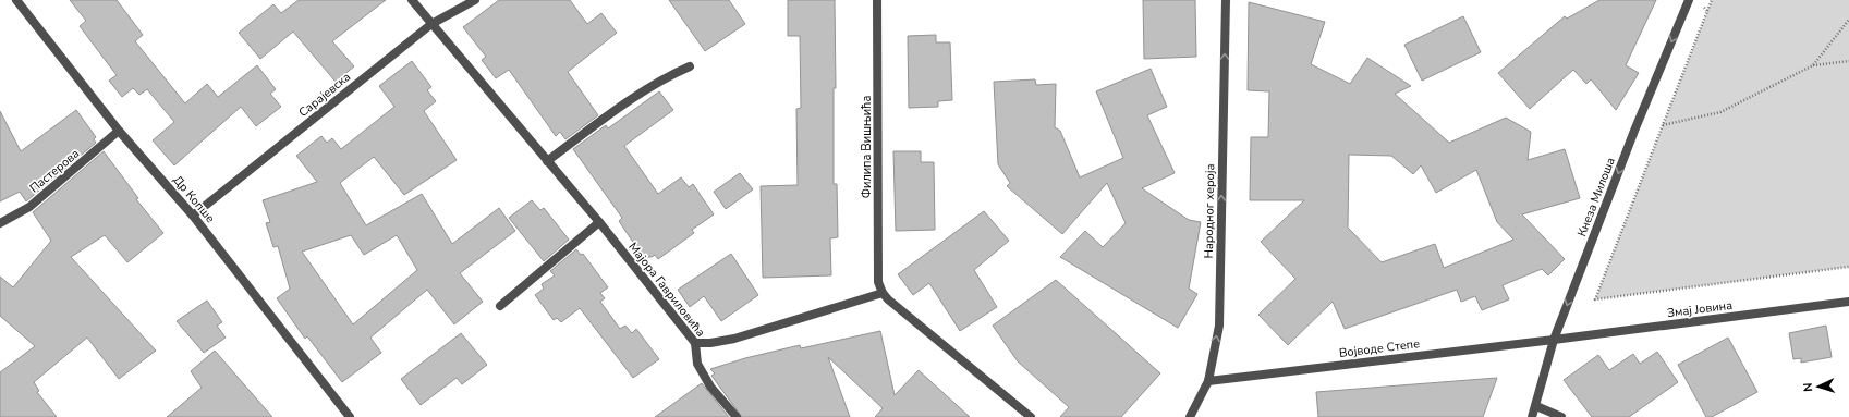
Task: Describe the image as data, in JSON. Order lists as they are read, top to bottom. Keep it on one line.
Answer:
{"streets":{"street":["Сарајевска","Филипа Вишњића","Пастерова","Кнеза Милоша","Др Копше","Народног хероја","Мајора Гавриловића","Змај Јовина","Војводе Степе"]},"crossings":[["Сарајевска","Др Копше"],["Сарајевска","Мајора Гавриловића"],["Пастерова","Др Копше"],["Кнеза Милоша","Змај Јовина"],["Кнеза Милоша","Војводе Степе"],["Народног хероја","Војводе Степе"],["Змај Јовина","Војводе Степе"]],"one_way":["Кнеза Милоша","Народног хероја"],"north":"left"}
